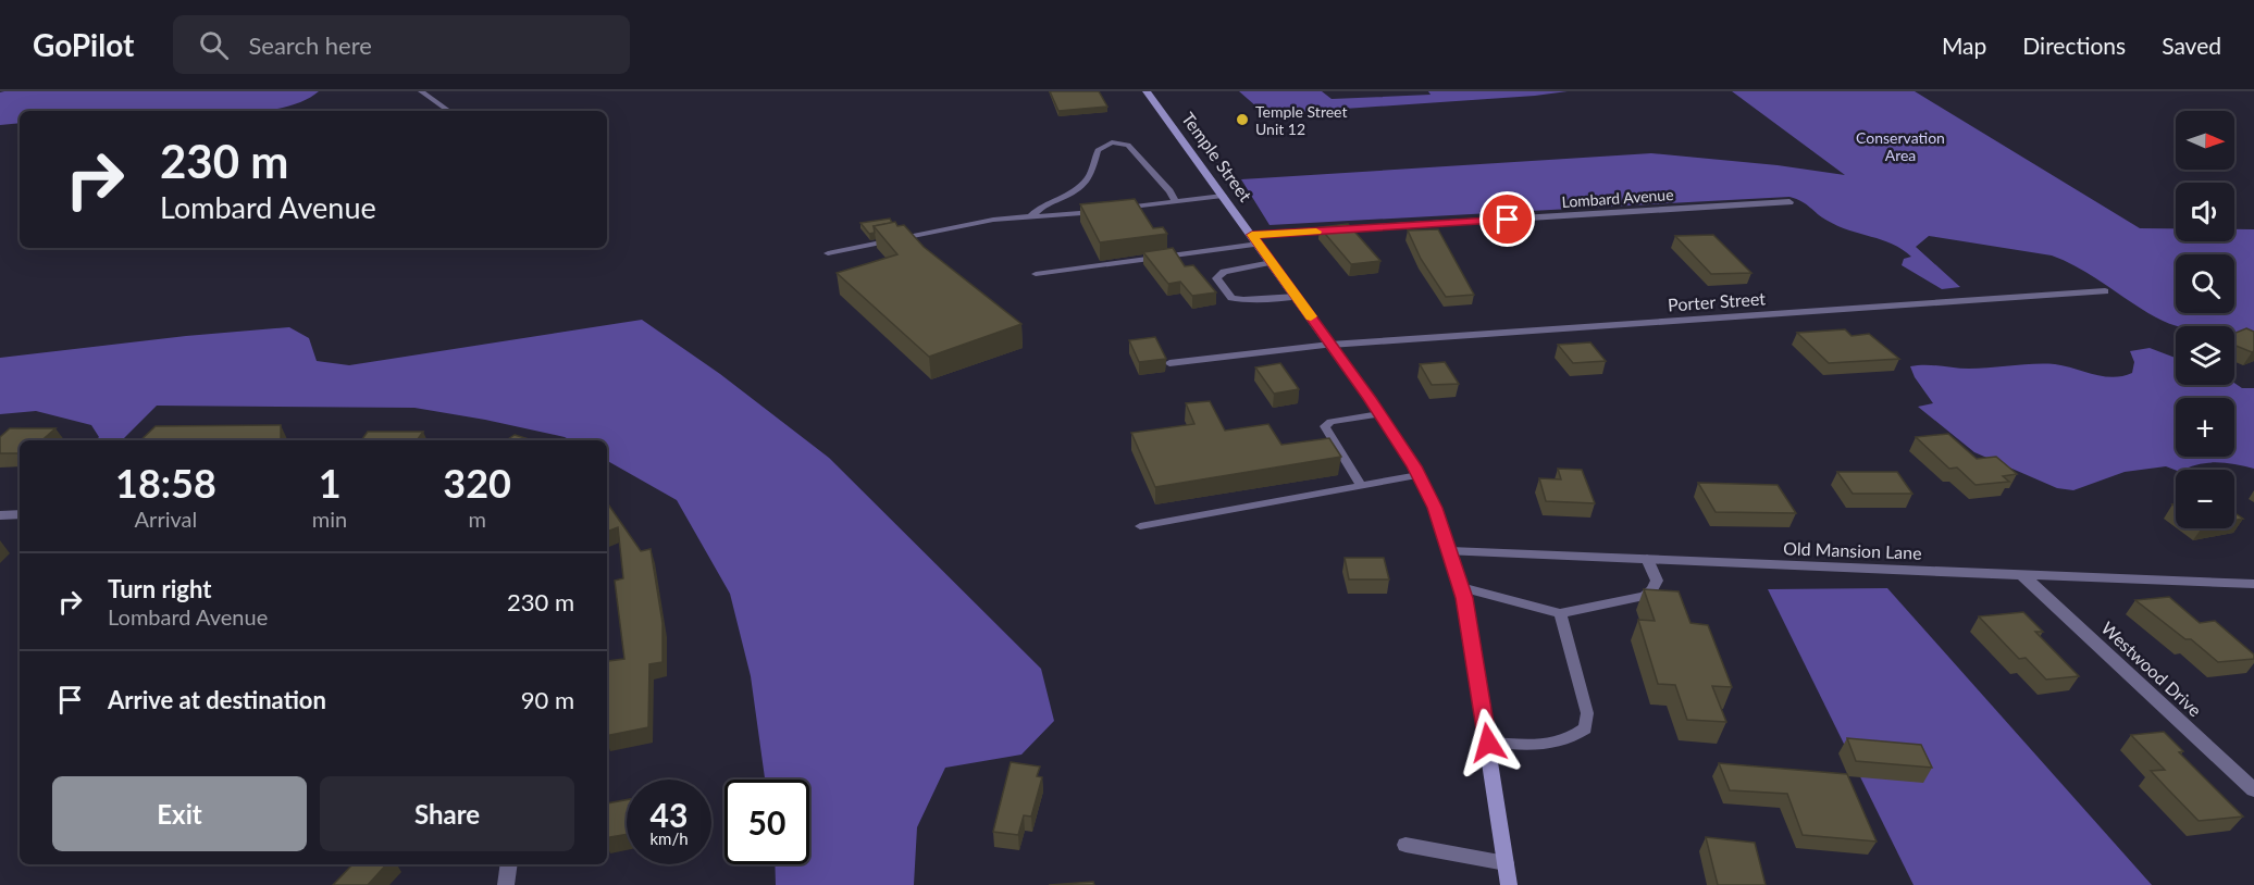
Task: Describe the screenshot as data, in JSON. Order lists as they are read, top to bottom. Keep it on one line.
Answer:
{"streets":{"main road":["Temple Street"],"street":["Lombard Avenue","Porter Street","Old Mansion Lane","Westwood Drive"]},"crossings":[["Temple Street","Lombard Avenue"],["Temple Street","Porter Street"],["Temple Street","Old Mansion Lane"],["Old Mansion Lane","Westwood Drive"]],"parks":["Conservation Area"],"places":["Temple Street Unit 12"],"north":"right","page":{"header":"GoPilot","search":"Search here","nav":["Map","Directions","Saved"],"map_buttons":["+","−"],"turn":["230 m","Lombard Avenue"],"eta":["18:58","Arrival","1","min","320","m"],"list":[{"name":"Turn right","note":"Lombard Avenue","value":"230 m"},{"name":"Arrive at destination","value":"90 m"}],"buttons":["Exit","Share"],"speed":"43 km/h","limit":"50"}}
